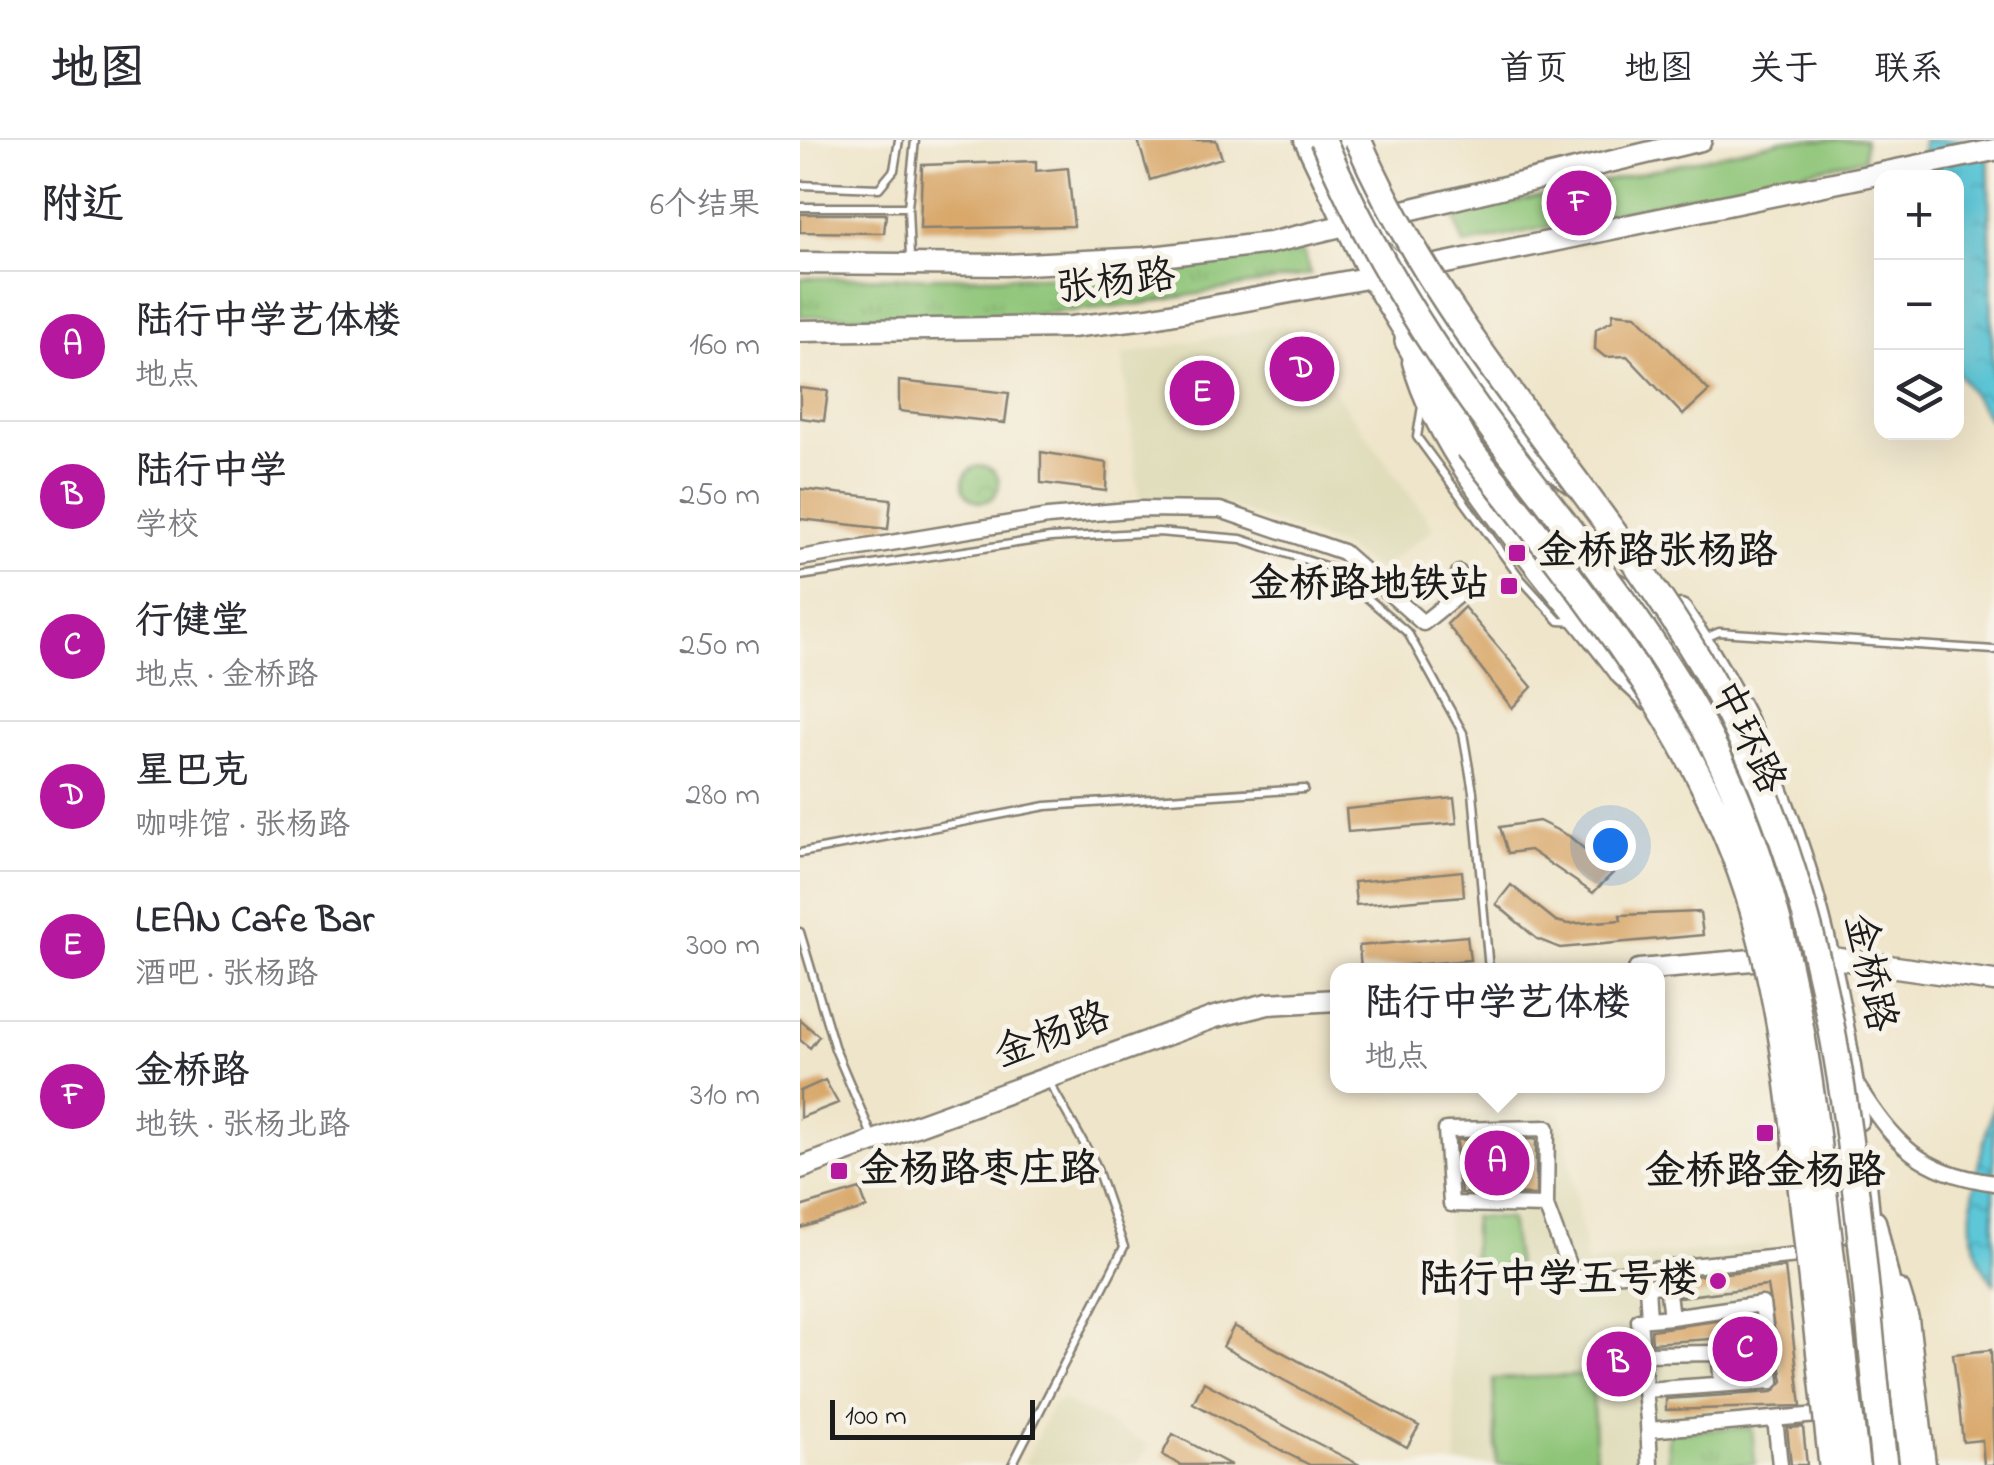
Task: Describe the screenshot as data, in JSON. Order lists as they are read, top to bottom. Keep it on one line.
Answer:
{"streets":{"highway":["中环路"],"main road":["张杨路","金桥路","金杨路"]},"crossings":[["张杨路","金桥路"],["中环路","金桥路"]],"places":{"transit":["金桥路张杨路","金桥路地铁站","金桥路金杨路","金杨路枣庄路"],"other":["陆行中学五号楼"]},"scale_bar":"100 m","page":{"header":"地图","nav":["首页","地图","关于","联系"],"heading":["附近","6个结果"],"pins":["F","D","E","A","C","B"],"map_buttons":["+","−"],"list":[{"mark":"A","name":"陆行中学艺体楼","note":"地点","value":"160 m"},{"mark":"B","name":"陆行中学","note":"学校","value":"250 m"},{"mark":"C","name":"行健堂","note":"地点 · 金桥路","value":"250 m"},{"mark":"D","name":"星巴克","note":"咖啡馆 · 张杨路","value":"280 m"},{"mark":"E","name":"LEAN Cafe Bar","note":"酒吧 · 张杨路","value":"300 m"},{"mark":"F","name":"金桥路","note":"地铁 · 张杨北路","value":"310 m"}],"popup":["陆行中学艺体楼","地点"],"scale":"100 m"}}
